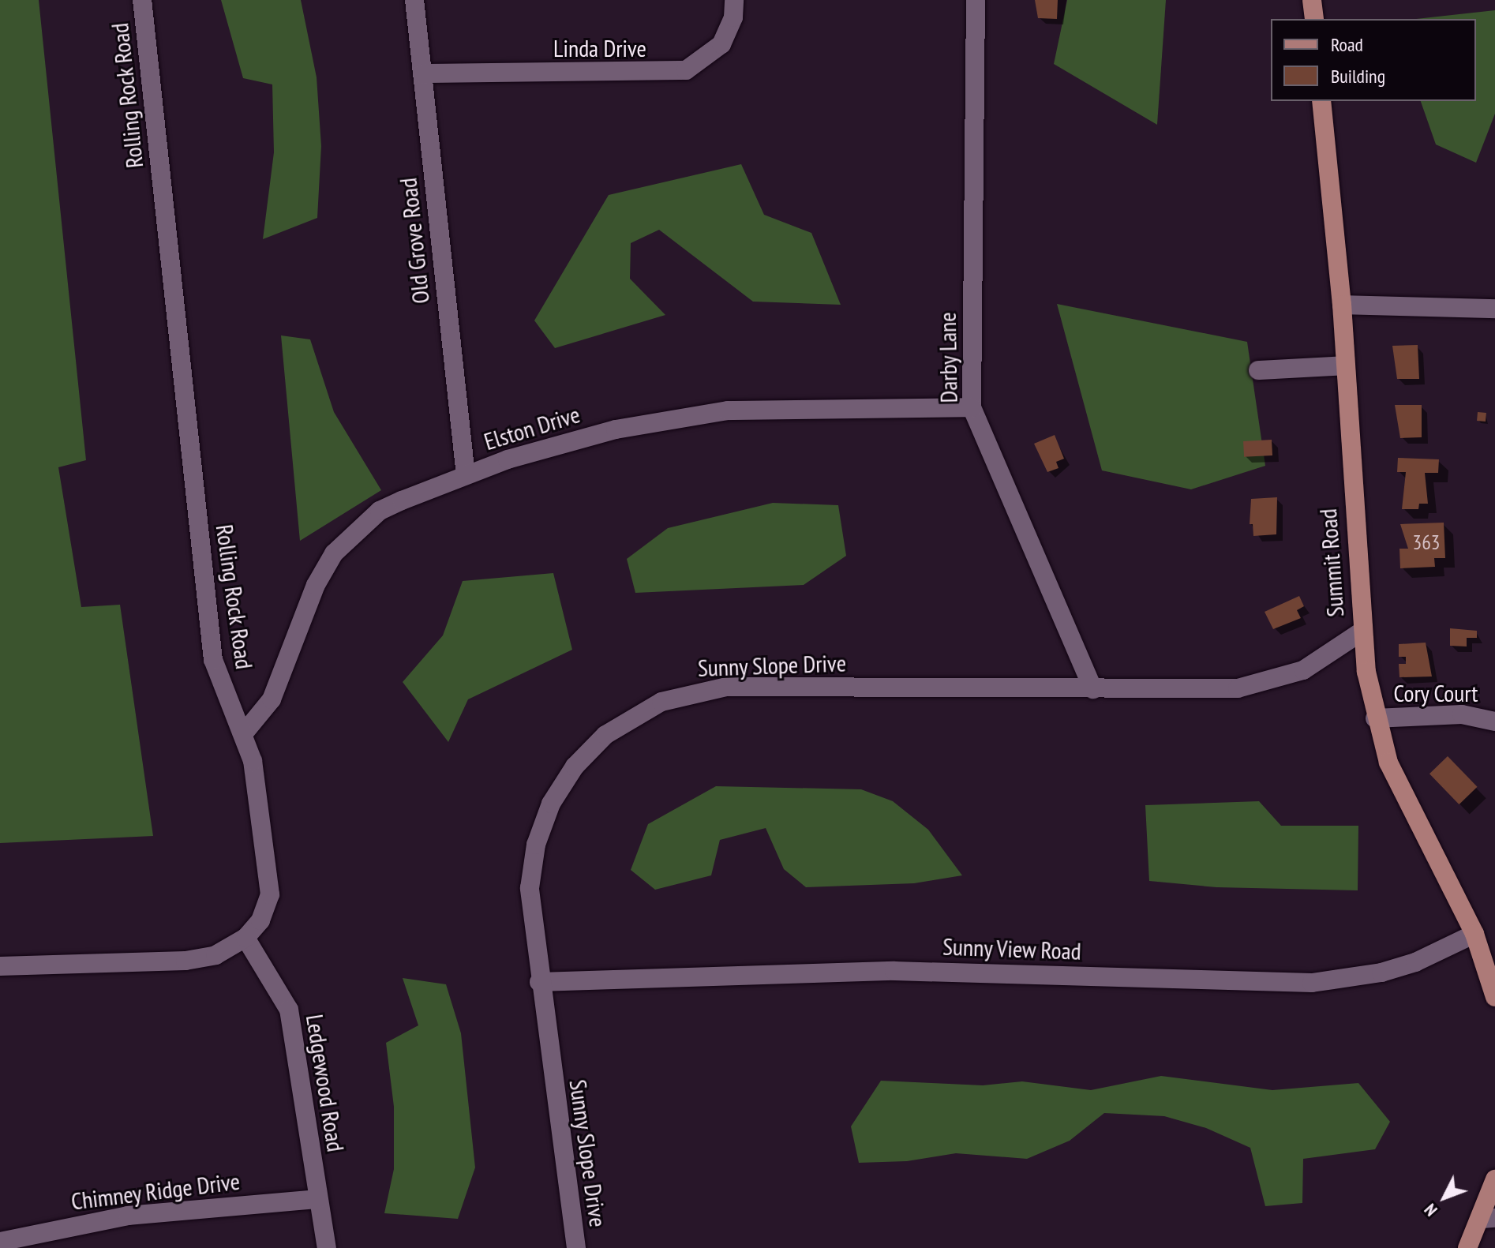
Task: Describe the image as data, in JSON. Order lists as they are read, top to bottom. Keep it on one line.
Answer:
{"streets":{"main road":["Summit Road"],"street":["Linda Drive","Rolling Rock Road","Old Grove Road","Darby Lane","Elston Drive","Sunny Slope Drive","Cory Court","Sunny View Road","Ledgewood Road","Chimney Ridge Drive"]},"crossings":[["Linda Drive","Old Grove Road"],["Rolling Rock Road","Elston Drive"],["Rolling Rock Road","Ledgewood Road"],["Old Grove Road","Elston Drive"],["Darby Lane","Elston Drive"],["Darby Lane","Sunny Slope Drive"],["Summit Road","Sunny Slope Drive"],["Summit Road","Cory Court"],["Summit Road","Sunny View Road"],["Sunny Slope Drive","Sunny View Road"],["Ledgewood Road","Chimney Ridge Drive"]],"house_numbers":["363"],"legend":["Road","Building"],"north":"bottom left"}
